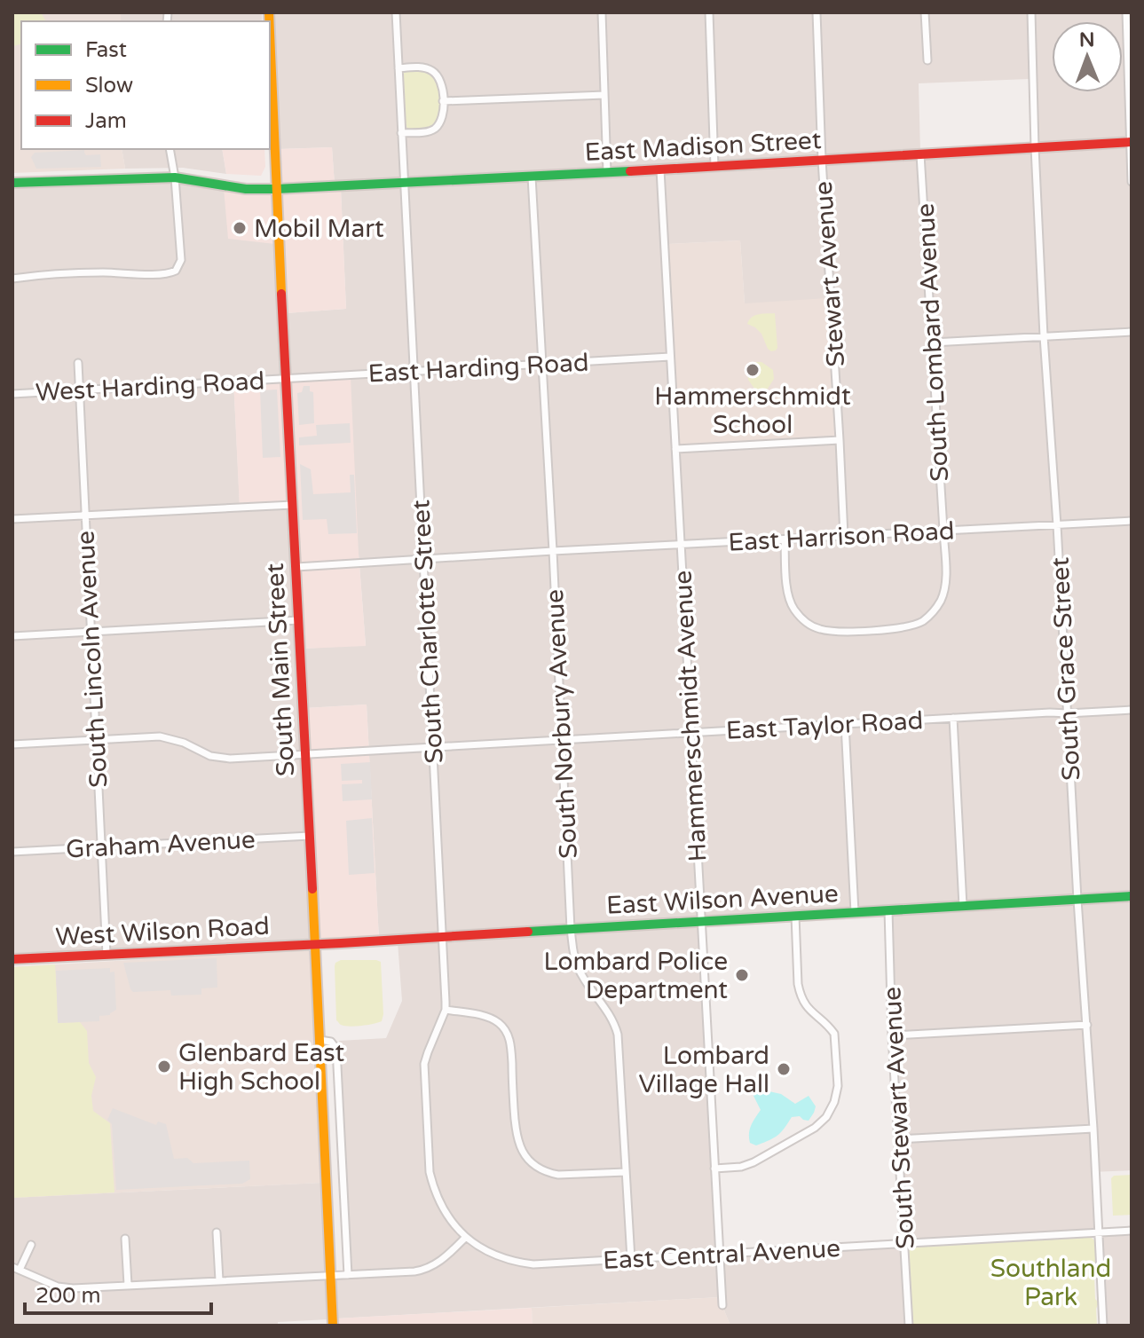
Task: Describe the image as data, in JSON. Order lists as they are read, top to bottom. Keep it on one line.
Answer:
{"streets":{"street":["East Madison Street","Stewart Avenue","South Lombard Avenue","East Harding Road","West Harding Road","East Harrison Road","South Charlotte Street","South Lincoln Avenue","South Grace Street","South Main Street","Hammerschmidt Avenue","South Norbury Avenue","East Taylor Road","Graham Avenue","East Wilson Avenue","West Wilson Road","South Stewart Avenue","East Central Avenue"]},"crossings":[["East Madison Street","Stewart Avenue"],["East Madison Street","South Lombard Avenue"],["East Madison Street","South Charlotte Street"],["East Madison Street","South Grace Street"],["East Madison Street","South Main Street"],["East Madison Street","Hammerschmidt Avenue"],["East Madison Street","South Norbury Avenue"],["Stewart Avenue","East Harrison Road"],["South Lombard Avenue","East Harrison Road"],["East Harding Road","West Harding Road"],["East Harding Road","South Charlotte Street"],["East Harding Road","South Main Street"],["East Harding Road","Hammerschmidt Avenue"],["East Harding Road","South Norbury Avenue"],["West Harding Road","South Lincoln Avenue"],["West Harding Road","South Main Street"],["East Harrison Road","South Charlotte Street"],["East Harrison Road","South Grace Street"],["East Harrison Road","South Main Street"],["East Harrison Road","Hammerschmidt Avenue"],["East Harrison Road","South Norbury Avenue"],["South Charlotte Street","East Taylor Road"],["South Charlotte Street","East Wilson Avenue"],["South Charlotte Street","East Central Avenue"],["South Lincoln Avenue","East Taylor Road"],["South Lincoln Avenue","Graham Avenue"],["South Lincoln Avenue","West Wilson Road"],["South Grace Street","East Taylor Road"],["South Grace Street","East Wilson Avenue"],["South Grace Street","East Central Avenue"],["South Main Street","East Taylor Road"],["South Main Street","Graham Avenue"],["South Main Street","East Wilson Avenue"],["South Main Street","West Wilson Road"],["Hammerschmidt Avenue","East Taylor Road"],["Hammerschmidt Avenue","East Wilson Avenue"],["Hammerschmidt Avenue","East Central Avenue"],["South Norbury Avenue","East Taylor Road"],["South Norbury Avenue","East Wilson Avenue"],["South Norbury Avenue","East Central Avenue"],["East Wilson Avenue","West Wilson Road"],["East Wilson Avenue","South Stewart Avenue"],["South Stewart Avenue","East Central Avenue"]],"parks":["Southland Park"],"places":["Mobil Mart","Hammerschmidt School","Lombard Police Department","Glenbard East High School","Lombard Village Hall"],"legend":["Fast","Slow","Jam"],"scale_bar":"200 m","north":"top"}
